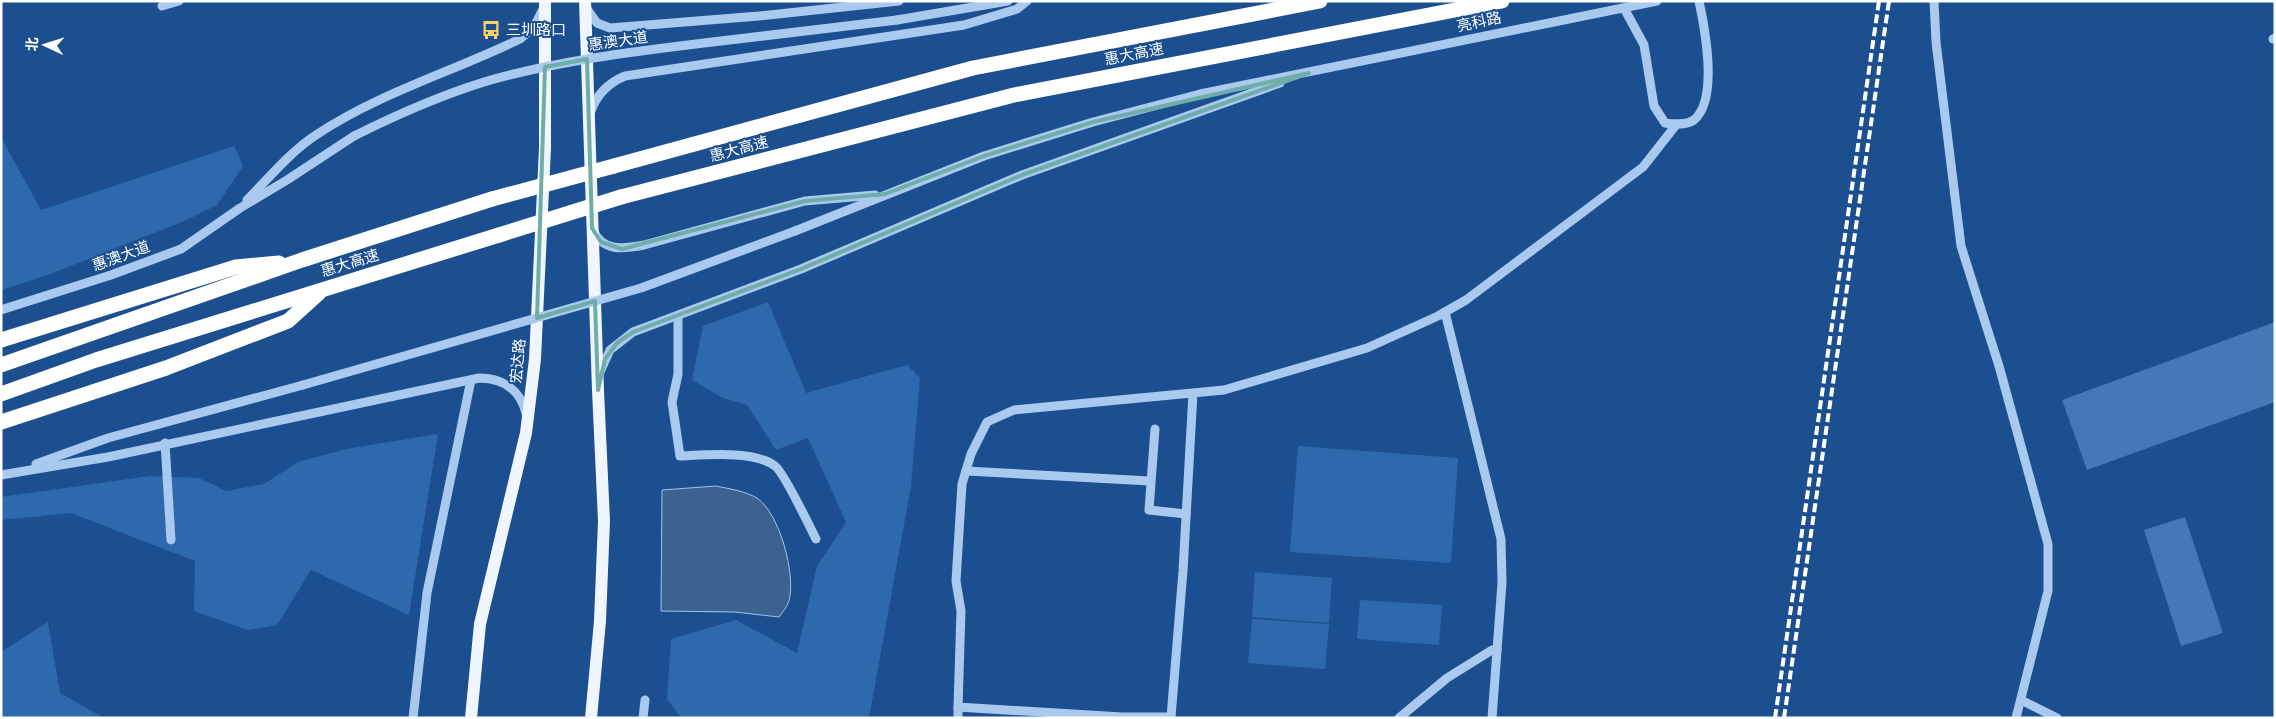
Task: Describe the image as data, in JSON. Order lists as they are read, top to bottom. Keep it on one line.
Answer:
{"streets":{"highway":["惠大高速"],"main road":["宏达路"],"street":["亮科路","惠澳大道"]},"places":{"bus stop":["三圳路口"]},"north":"left"}
